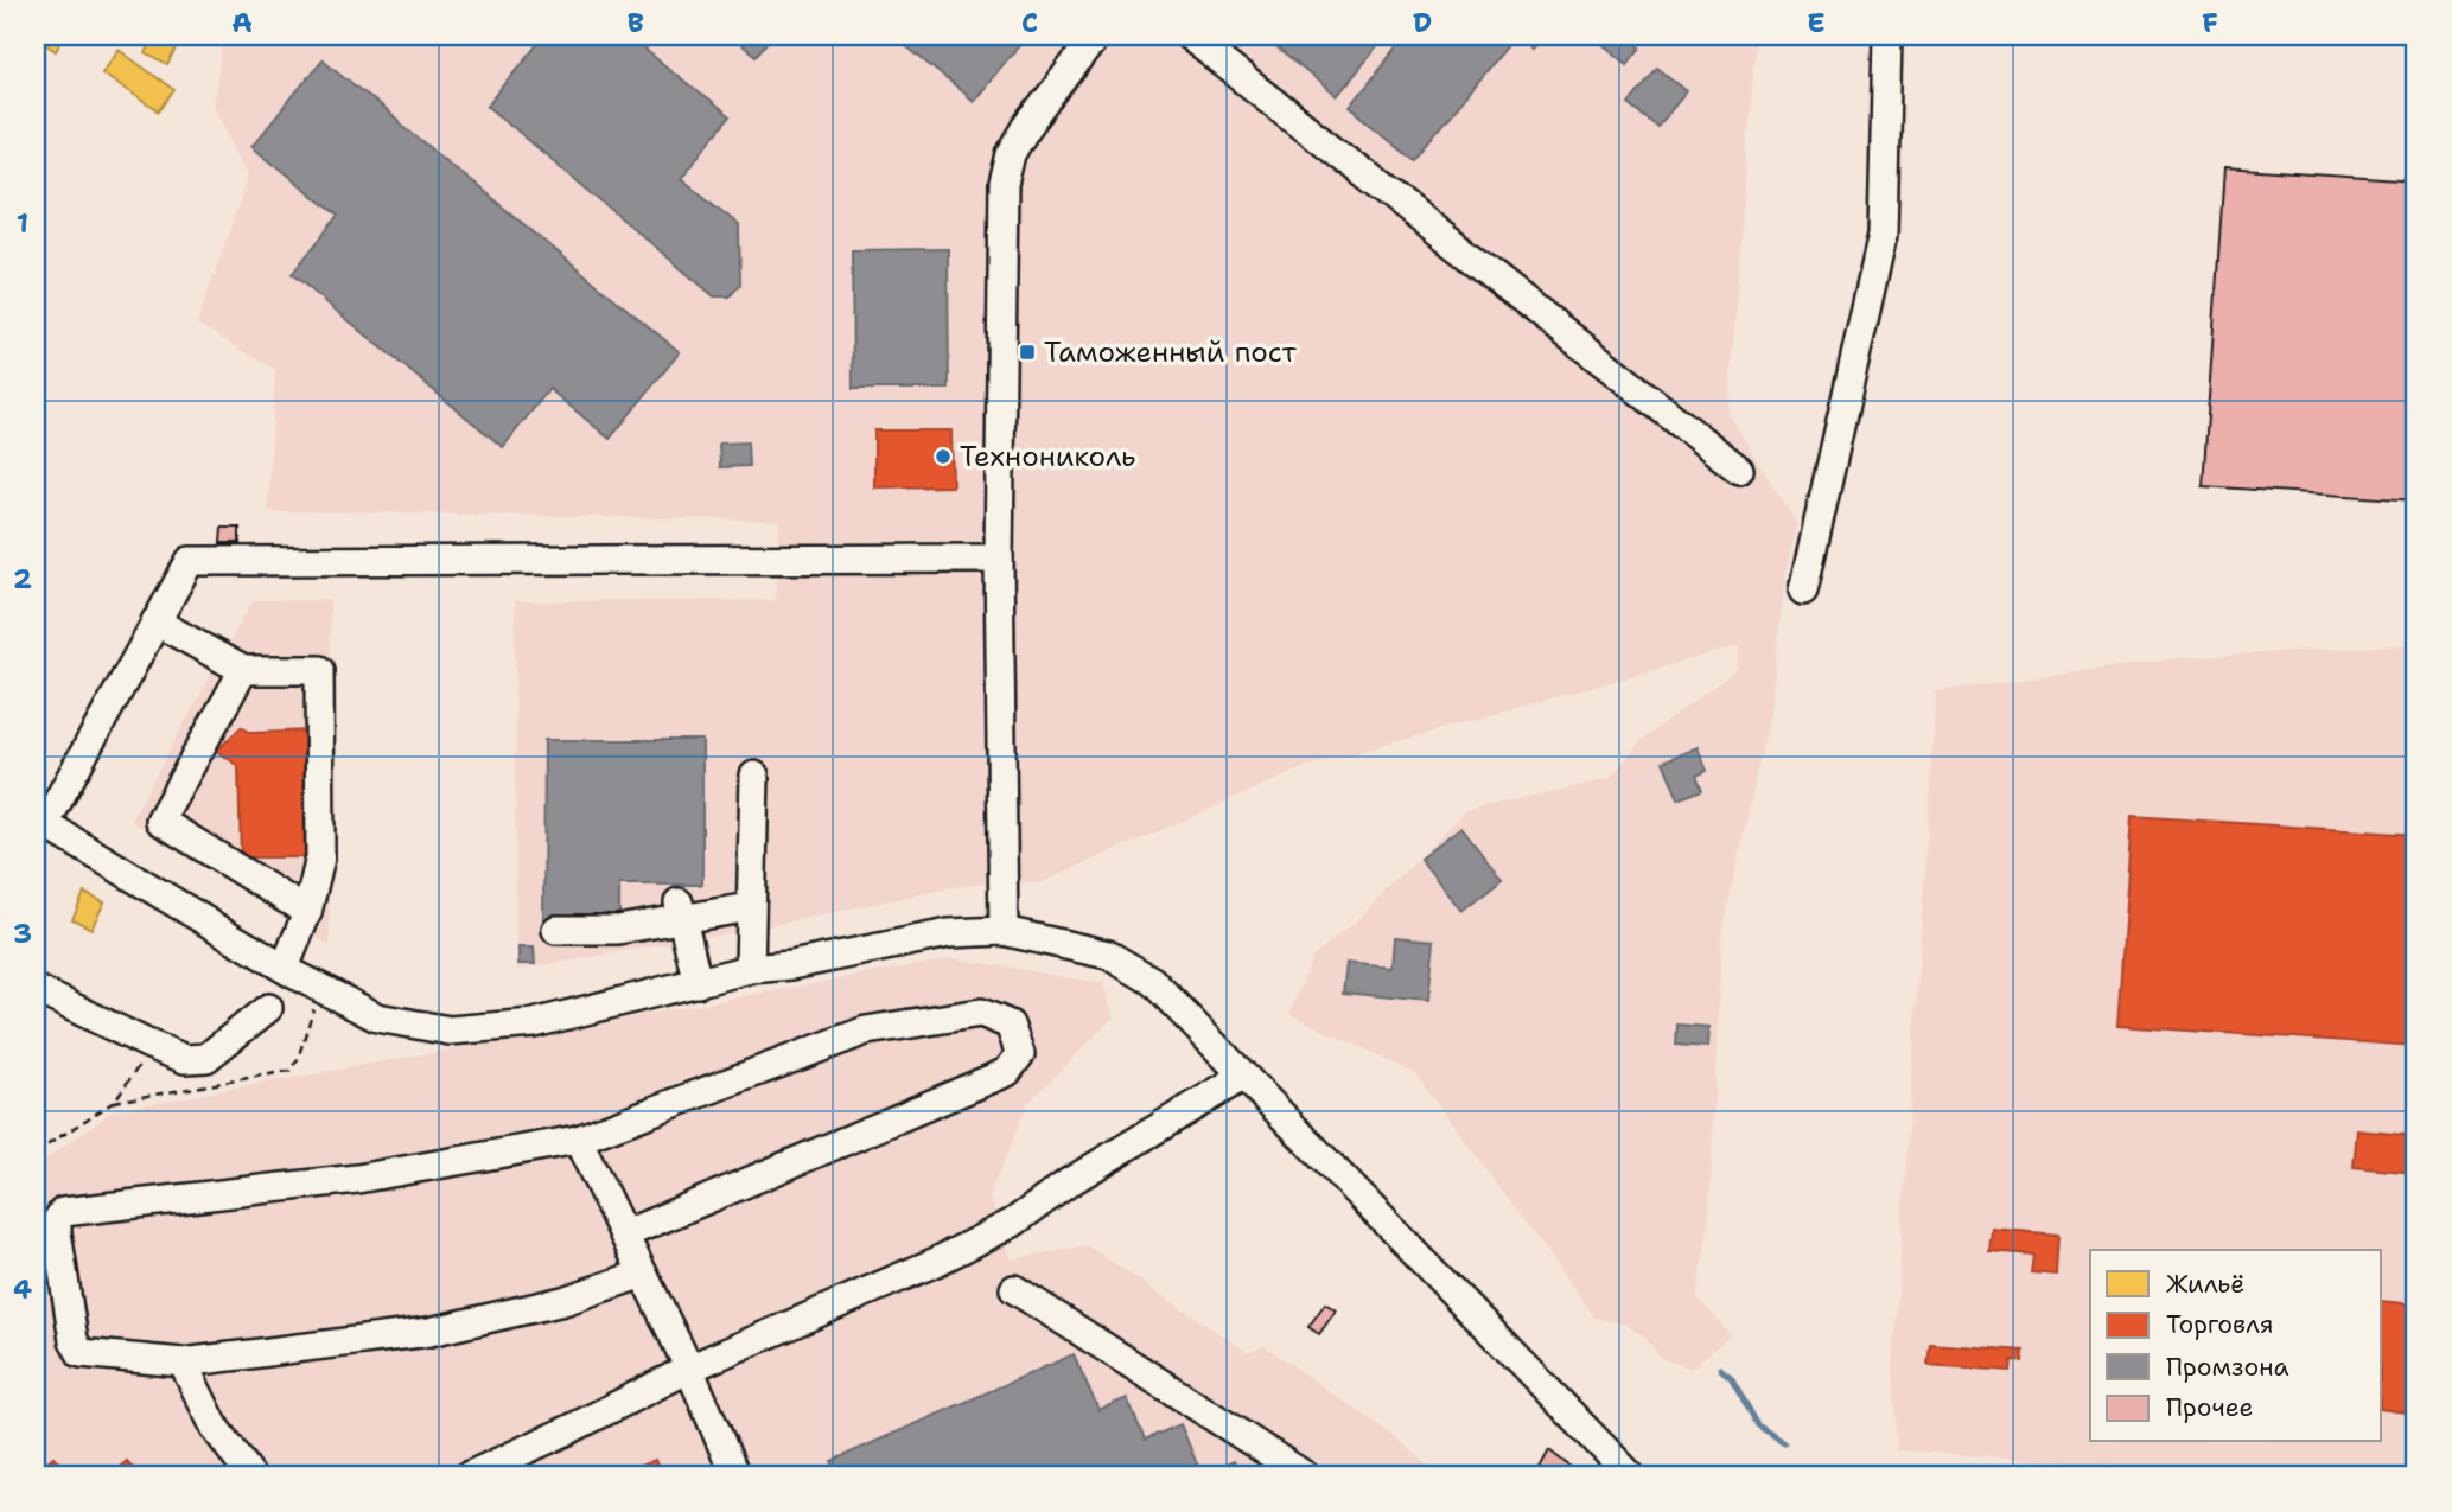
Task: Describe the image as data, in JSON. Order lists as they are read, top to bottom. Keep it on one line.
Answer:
{"places":{"transit":["Таможенный пост"],"other":["Технониколь"]},"legend":["Жильё","Торговля","Промзона","Прочее"],"grid":{"columns":["A","B","C","D","E","F"],"rows":["1","2","3","4"]}}
